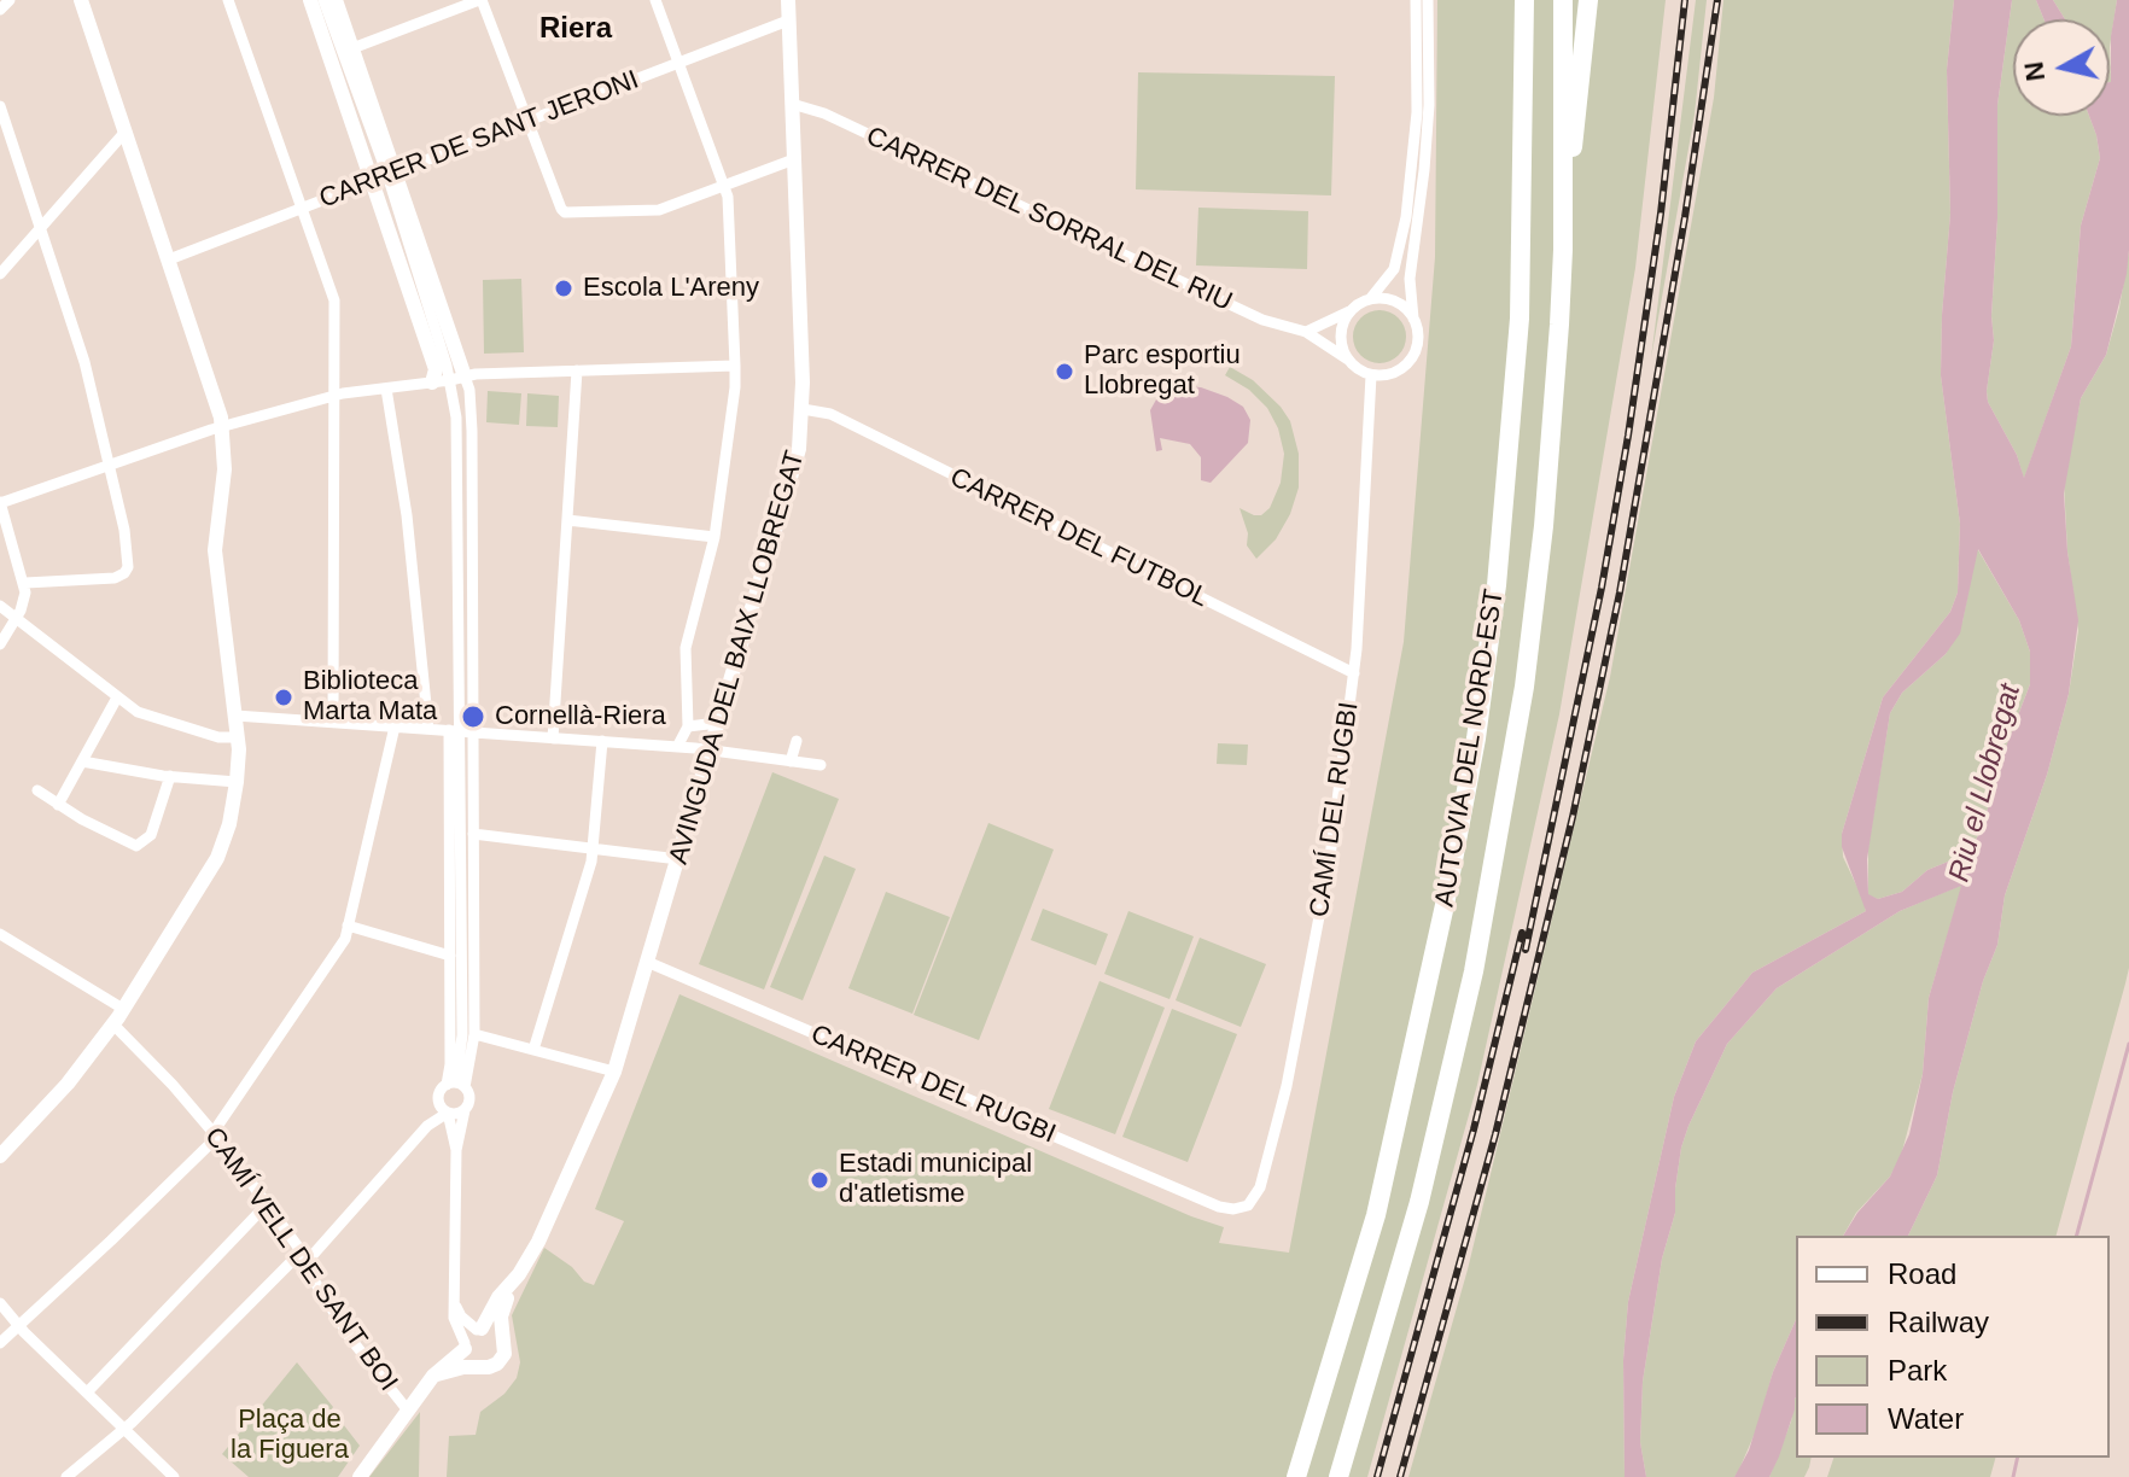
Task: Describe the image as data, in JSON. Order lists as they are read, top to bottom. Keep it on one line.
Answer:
{"streets":{"highway":["AUTOVIA DEL NORD-EST"],"street":["CARRER DE SANT JERONI","CARRER DEL SORRAL DEL RIU","CARRER DEL FUTBOL","AVINGUDA DEL BAIX LLOBREGAT","CAMÍ DEL RUGBI","CARRER DEL RUGBI","CAMÍ VELL DE SANT BOI"]},"crossings":[["CARRER DE SANT JERONI","AVINGUDA DEL BAIX LLOBREGAT"],["CARRER DEL SORRAL DEL RIU","AVINGUDA DEL BAIX LLOBREGAT"],["CARRER DEL SORRAL DEL RIU","CAMÍ DEL RUGBI"],["CARRER DEL FUTBOL","AVINGUDA DEL BAIX LLOBREGAT"],["CARRER DEL FUTBOL","CAMÍ DEL RUGBI"],["AVINGUDA DEL BAIX LLOBREGAT","CARRER DEL RUGBI"],["CAMÍ DEL RUGBI","CARRER DEL RUGBI"]],"districts":["Riera"],"water":["Riu el Llobregat"],"parks":["Plaça de la Figuera"],"places":["Escola L'Areny","Parc esportiu Llobregat","Biblioteca Marta Mata","Cornellà-Riera","Estadi municipal d'atletisme"],"legend":["Road","Railway","Park","Water"],"north":"left"}
